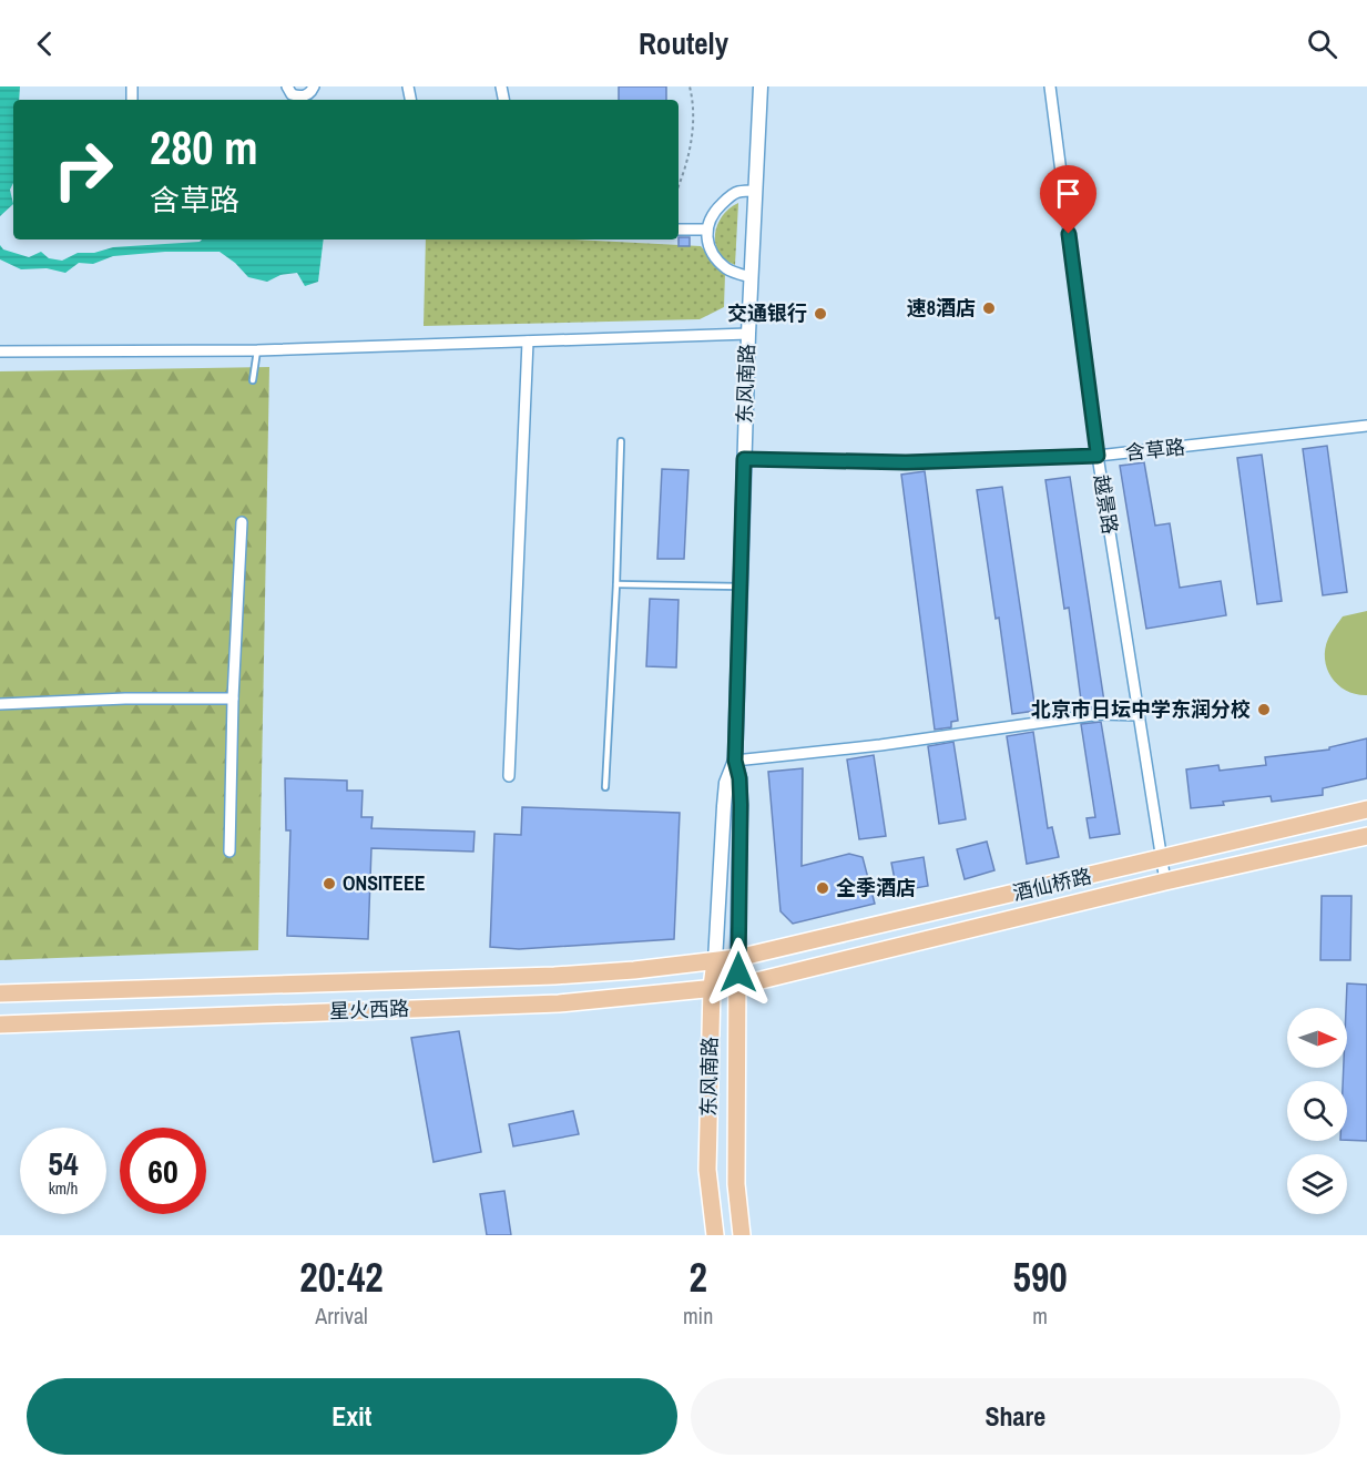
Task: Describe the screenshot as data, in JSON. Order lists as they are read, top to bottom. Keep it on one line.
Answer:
{"streets":{"main road":["东风南路","酒仙桥路","星火西路"],"street":["含草路","越景路"]},"crossings":[["东风南路","含草路"],["东风南路","酒仙桥路"],["东风南路","星火西路"],["含草路","越景路"],["越景路","酒仙桥路"],["酒仙桥路","星火西路"]],"places":["速8酒店","交通银行","北京市日坛中学东润分校","ONSITEEE","全季酒店"],"north":"right","page":{"header":"Routely","turn":["280 m","含草路"],"speed":"54 km/h","limit":"60","eta":["20:42","Arrival","2","min","590","m"],"buttons":["Exit","Share"]}}
